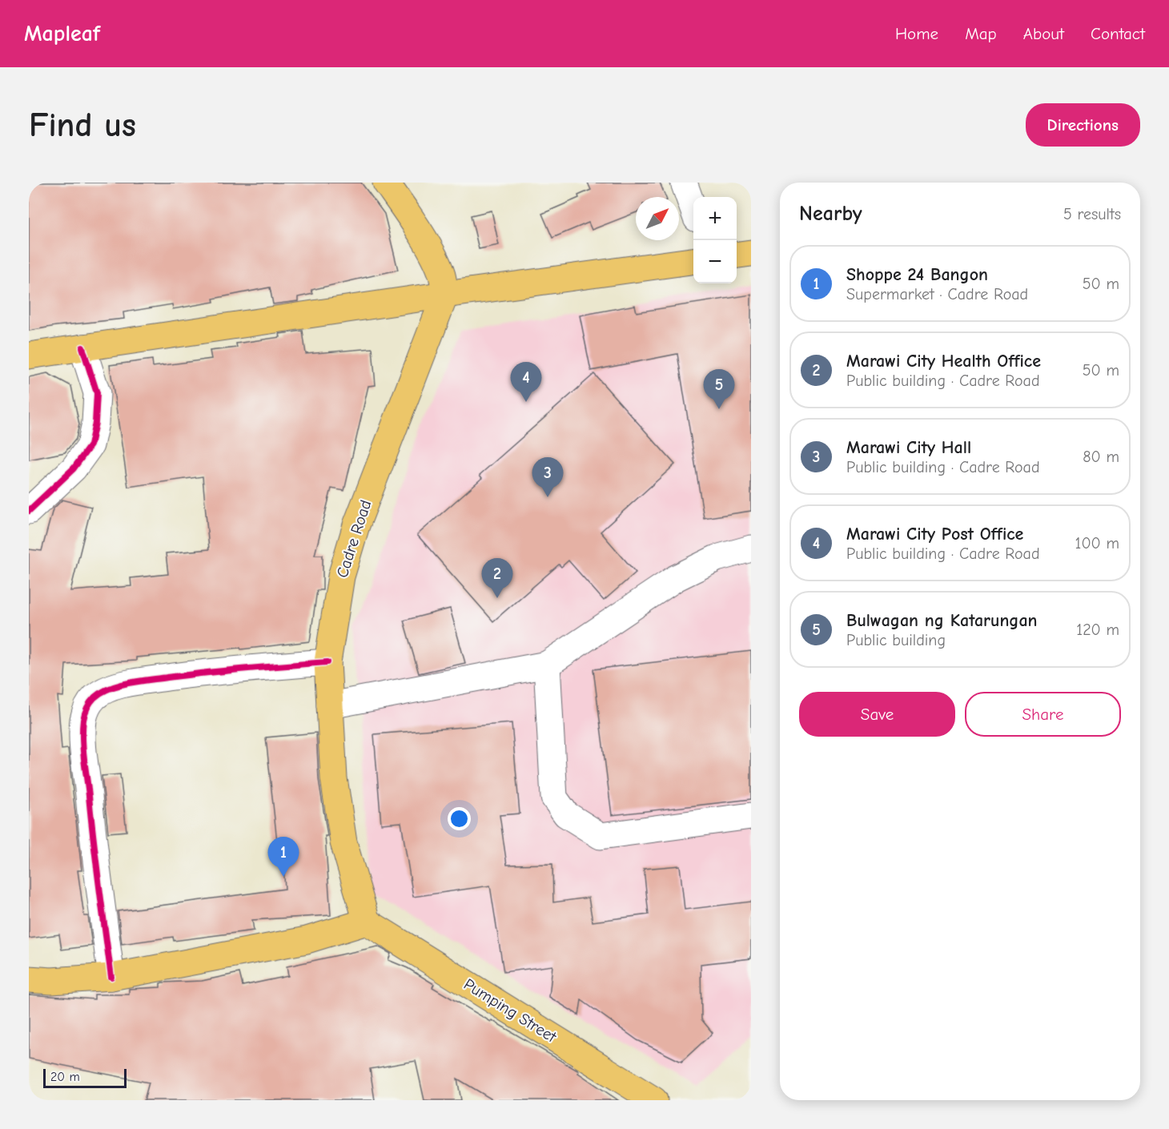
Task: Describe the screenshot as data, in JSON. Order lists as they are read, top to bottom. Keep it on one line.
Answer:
{"streets":{"main road":["Cadre Road","Pumping Street"]},"crossings":[["Cadre Road","Pumping Street"]],"scale_bar":"20 m","north":"top right","page":{"header":"Mapleaf","nav":["Home","Map","About","Contact"],"buttons":["Directions",["Save","Share"]],"title":"Find us","heading":["Nearby","5 results"],"map_buttons":["+","−"],"list":[{"mark":"1","name":"Shoppe 24 Bangon","note":"Supermarket · Cadre Road","value":"50 m"},{"mark":"2","name":"Marawi City Health Office","note":"Public building · Cadre Road","value":"50 m"},{"mark":"3","name":"Marawi City Hall","note":"Public building · Cadre Road","value":"80 m"},{"mark":"4","name":"Marawi City Post Office","note":"Public building · Cadre Road","value":"100 m"},{"mark":"5","name":"Bulwagan ng Katarungan","note":"Public building","value":"120 m"}],"pins":["4","5","3","2","1"],"scale":"20 m"}}
